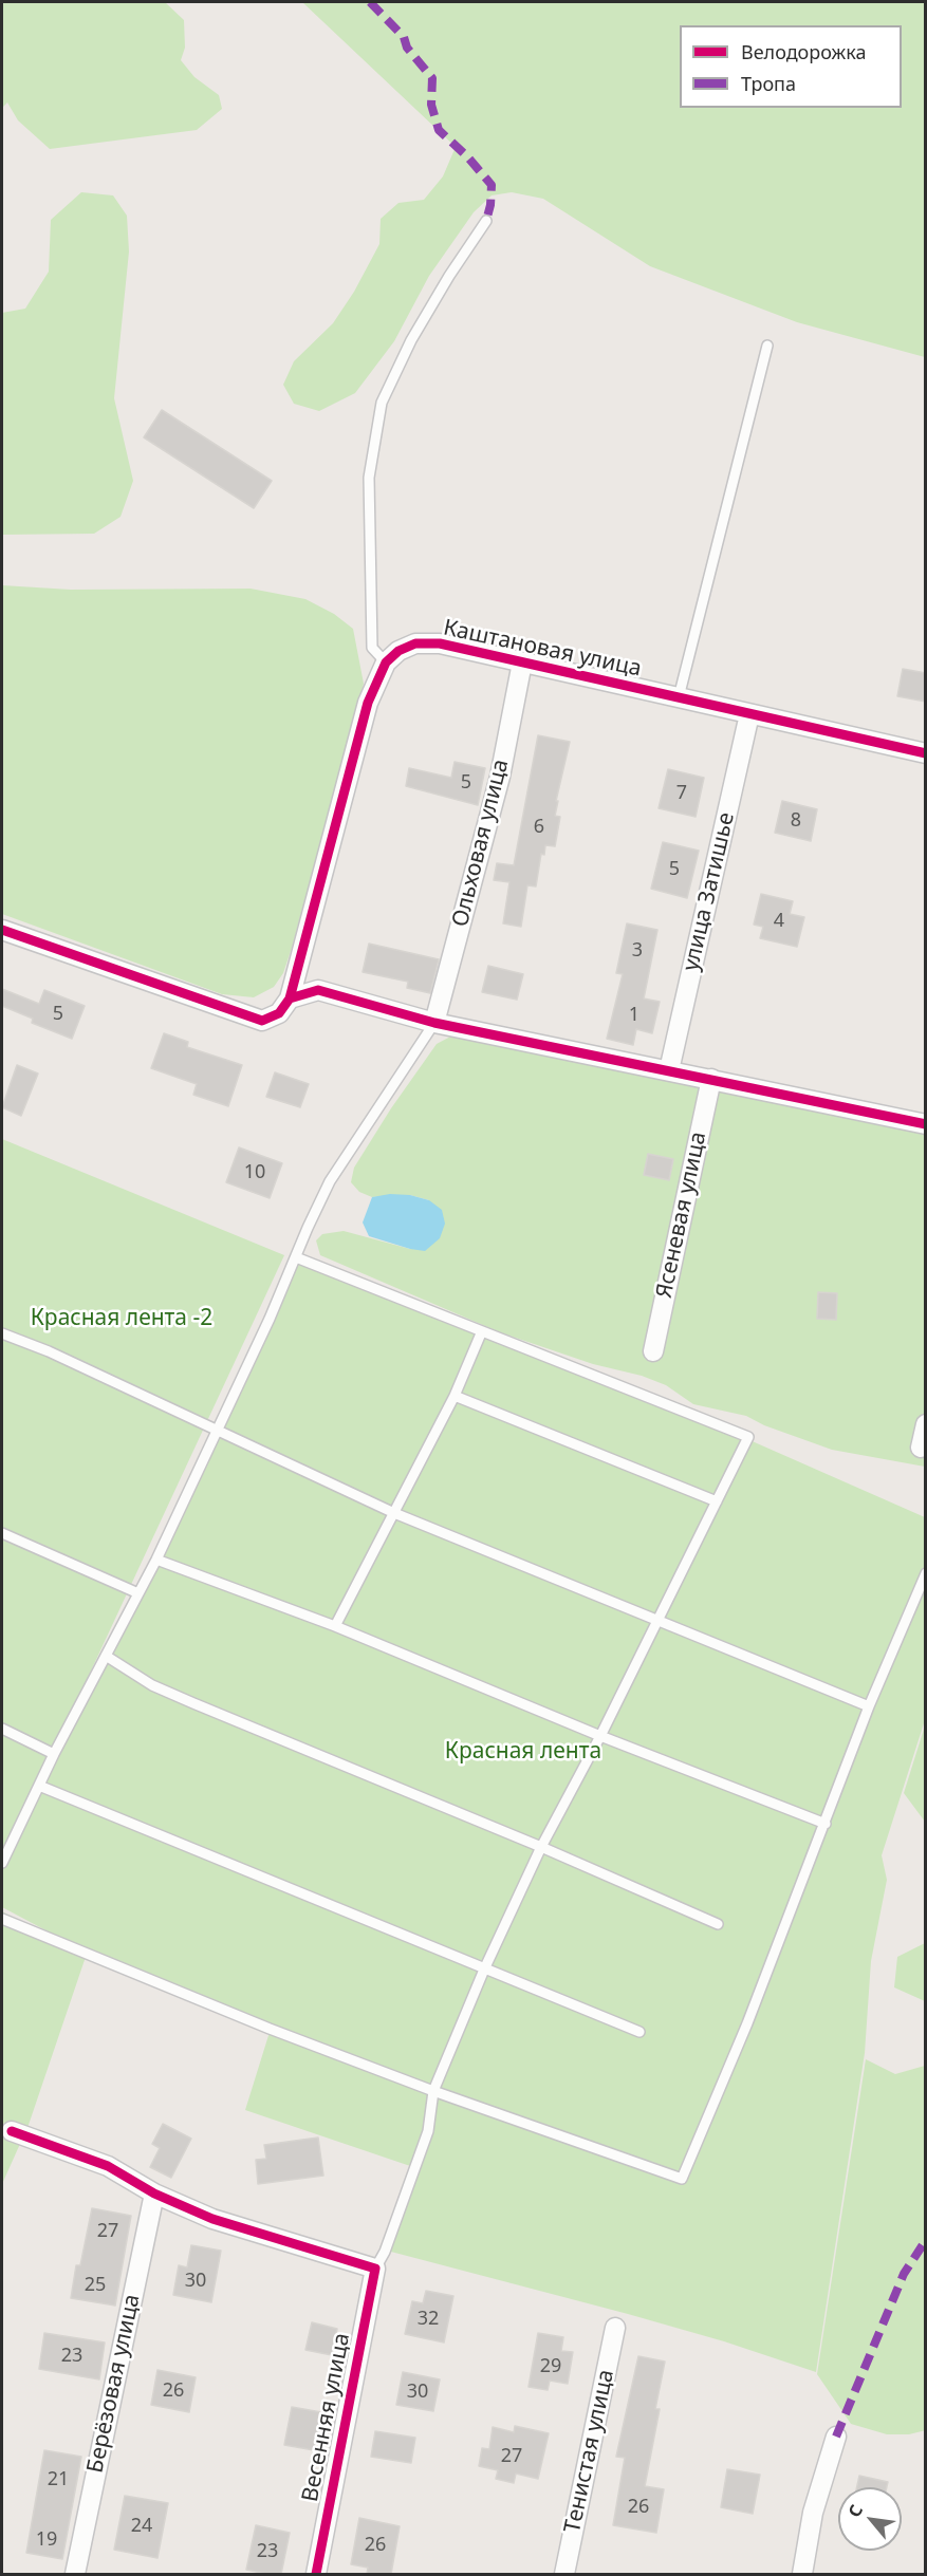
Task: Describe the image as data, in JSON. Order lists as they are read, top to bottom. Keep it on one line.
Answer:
{"streets":{"street":["Каштановая улица","Ольховая улица","улица Затишье","Ясеневая улица","Берёзовая улица","Весенняя улица","Тенистая улица"]},"crossings":[["Каштановая улица","Ольховая улица"],["Каштановая улица","улица Затишье"]],"parks":["Красная лента -2","Красная лента"],"house_numbers":["5","7","8","6","5","4","3","5","1","10","27","30","25","32","23","29","26","30","27","21","26","24","19","26","23"],"legend":["Велодорожка","Тропа"],"north":"top left"}
